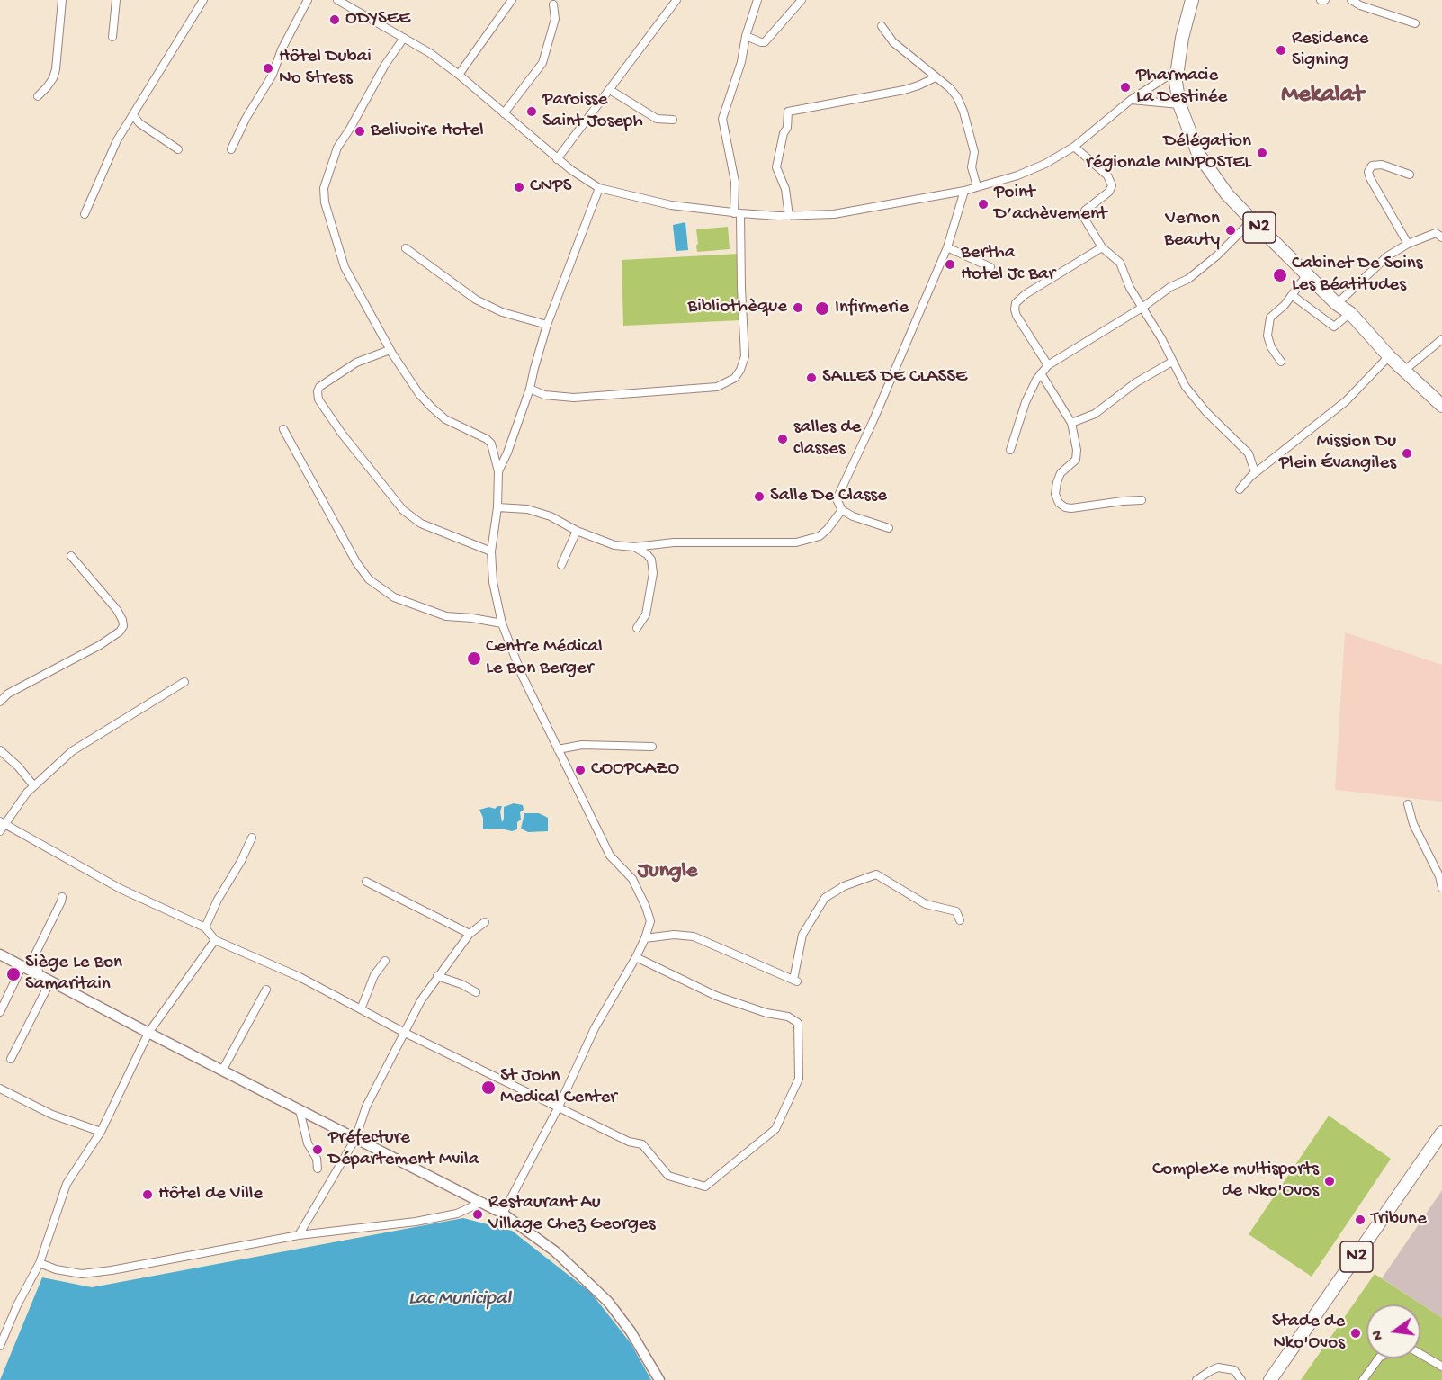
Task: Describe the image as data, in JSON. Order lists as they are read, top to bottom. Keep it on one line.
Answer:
{"streets":{"highway":["N2"]},"districts":["Mekalat","Jungle"],"water":["Lac Municipal"],"places":["ODYSEE","Residence Signing","Hôtel Dubai No Stress","Pharmacie La Destinée","Paroisse Saint Joseph","Belivoire Hotel","Délégation régionale MINPOSTEL","CNPS","Point D’achèvement","Vernon Beauty","Bertha Hotel Jc Bar","Cabinet De Soins Les Béatitudes","Bibliothèque","Infirmerie","SALLES DE CLASSE","salles de classes","Mission Du Plein Évangiles","Salle De Classe","Centre Médical Le Bon Berger","COOPCAZO","Siège Le Bon Samaritain","St John Medical Center","Préfecture Département Mvila","Complexe multisports de Nko'Ovos","Hôtel de Ville","Restaurant Au Village Chez Georges","Tribune","Stade de Nko'Ovos"],"north":"left"}
